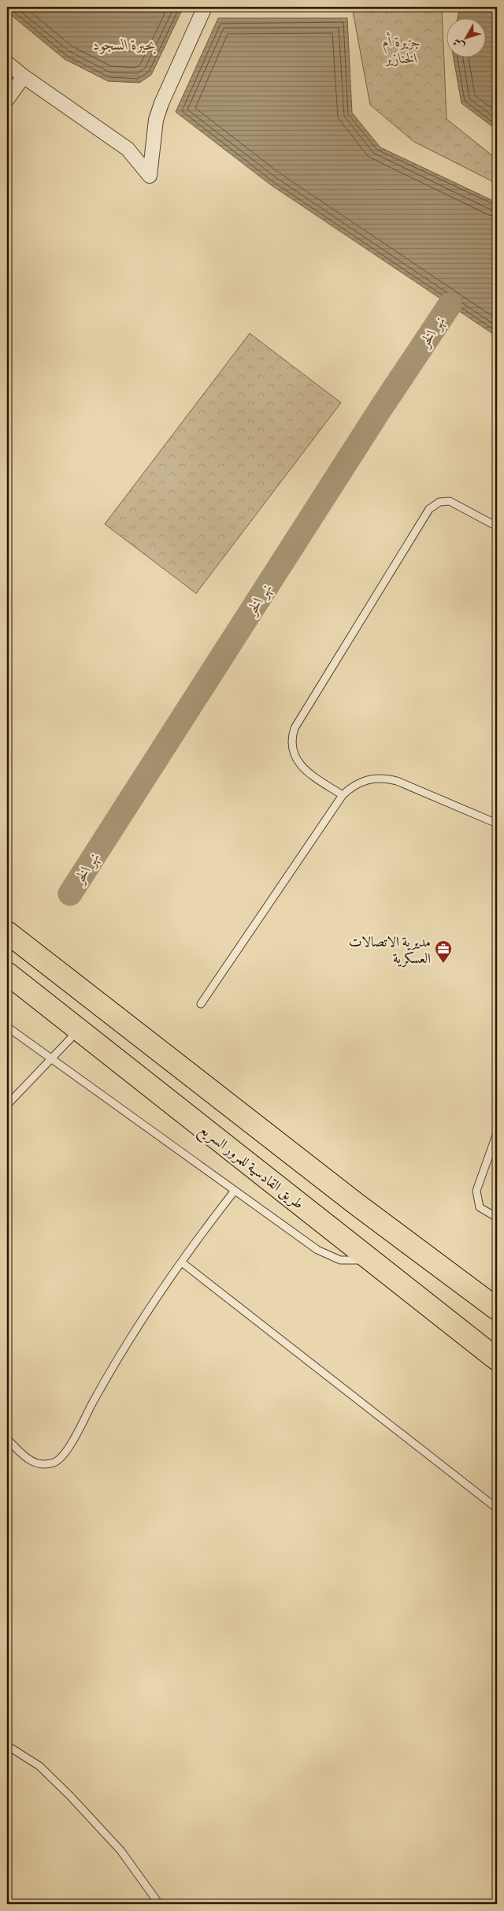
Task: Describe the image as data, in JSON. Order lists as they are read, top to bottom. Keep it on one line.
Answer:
{"streets":{"highway":["طريق القادسية للمرور السريع"]},"water":["بحيرة السجود","نهر الخر"],"parks":["جزيرة أم الخنازير"],"places":{"office":["مديرية الاتصالات العسكرية"]},"north":"bottom left"}
